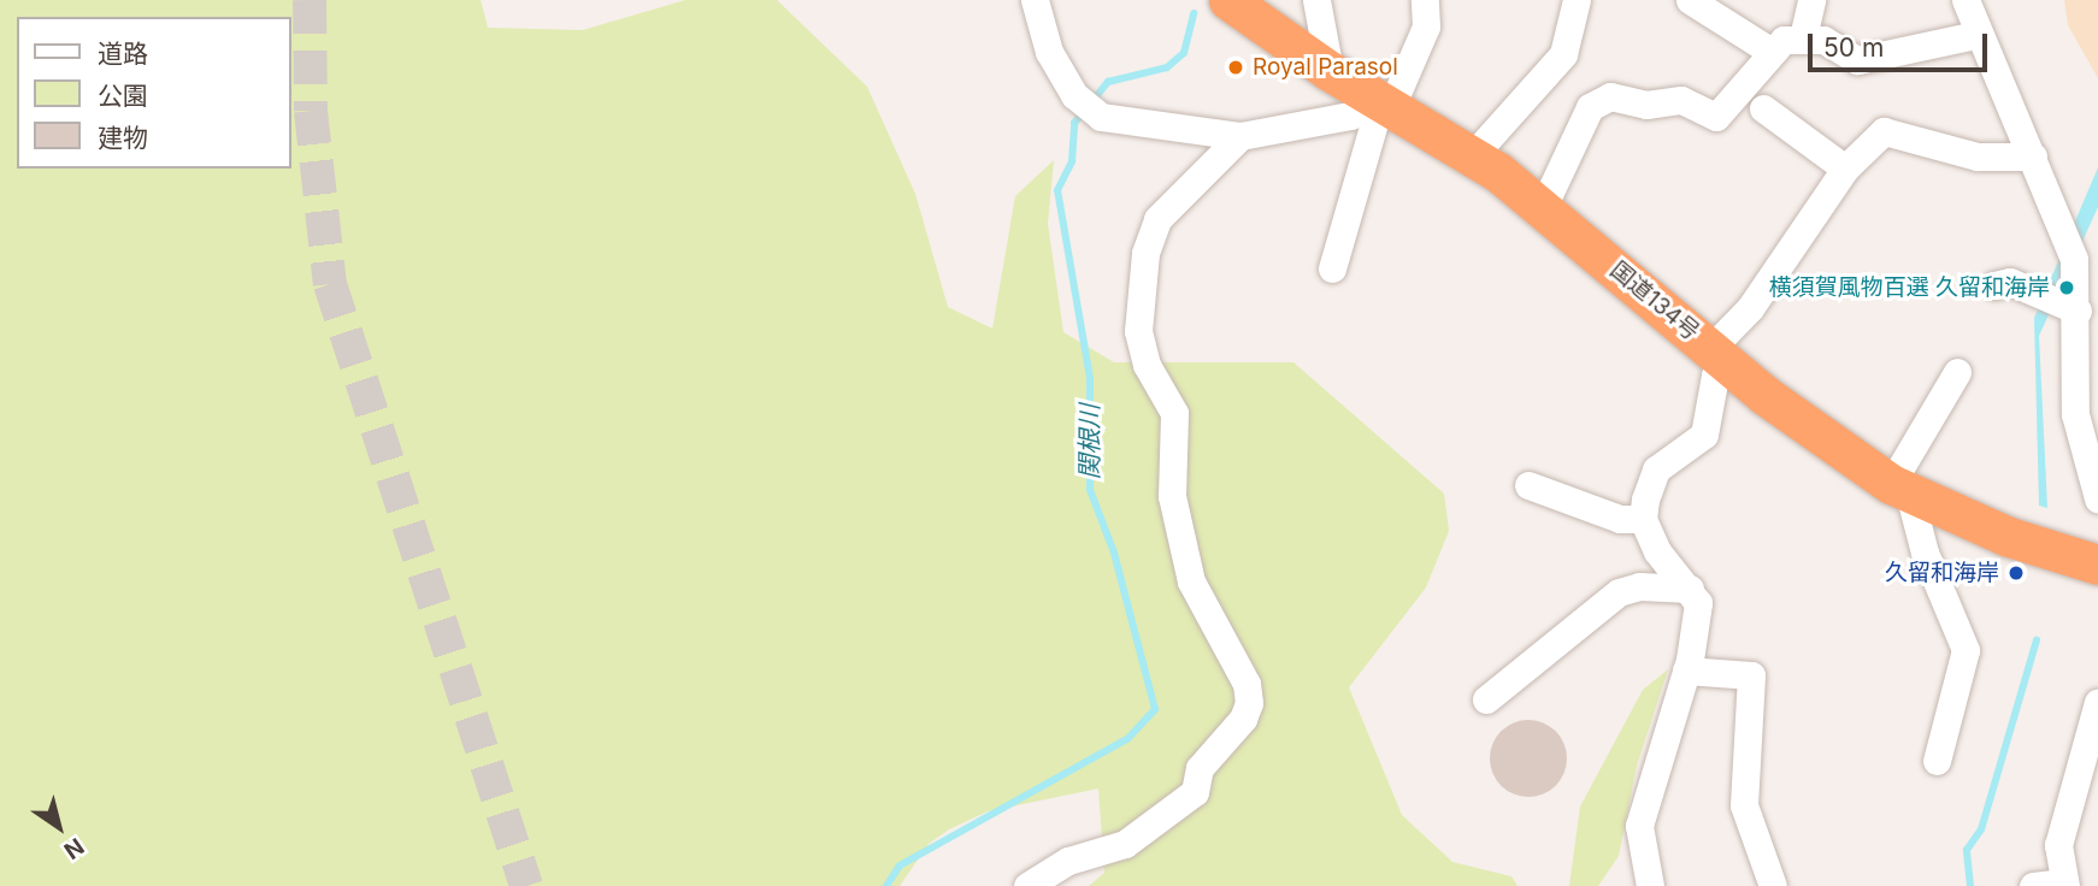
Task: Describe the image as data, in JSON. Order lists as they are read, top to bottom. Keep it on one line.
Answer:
{"streets":{"highway":["国道134号"]},"water":["関根川"],"places":["Royal Parasol","横須賀風物百選 久留和海岸","久留和海岸"],"legend":["道路","公園","建物"],"scale_bar":"50 m","north":"bottom right"}
